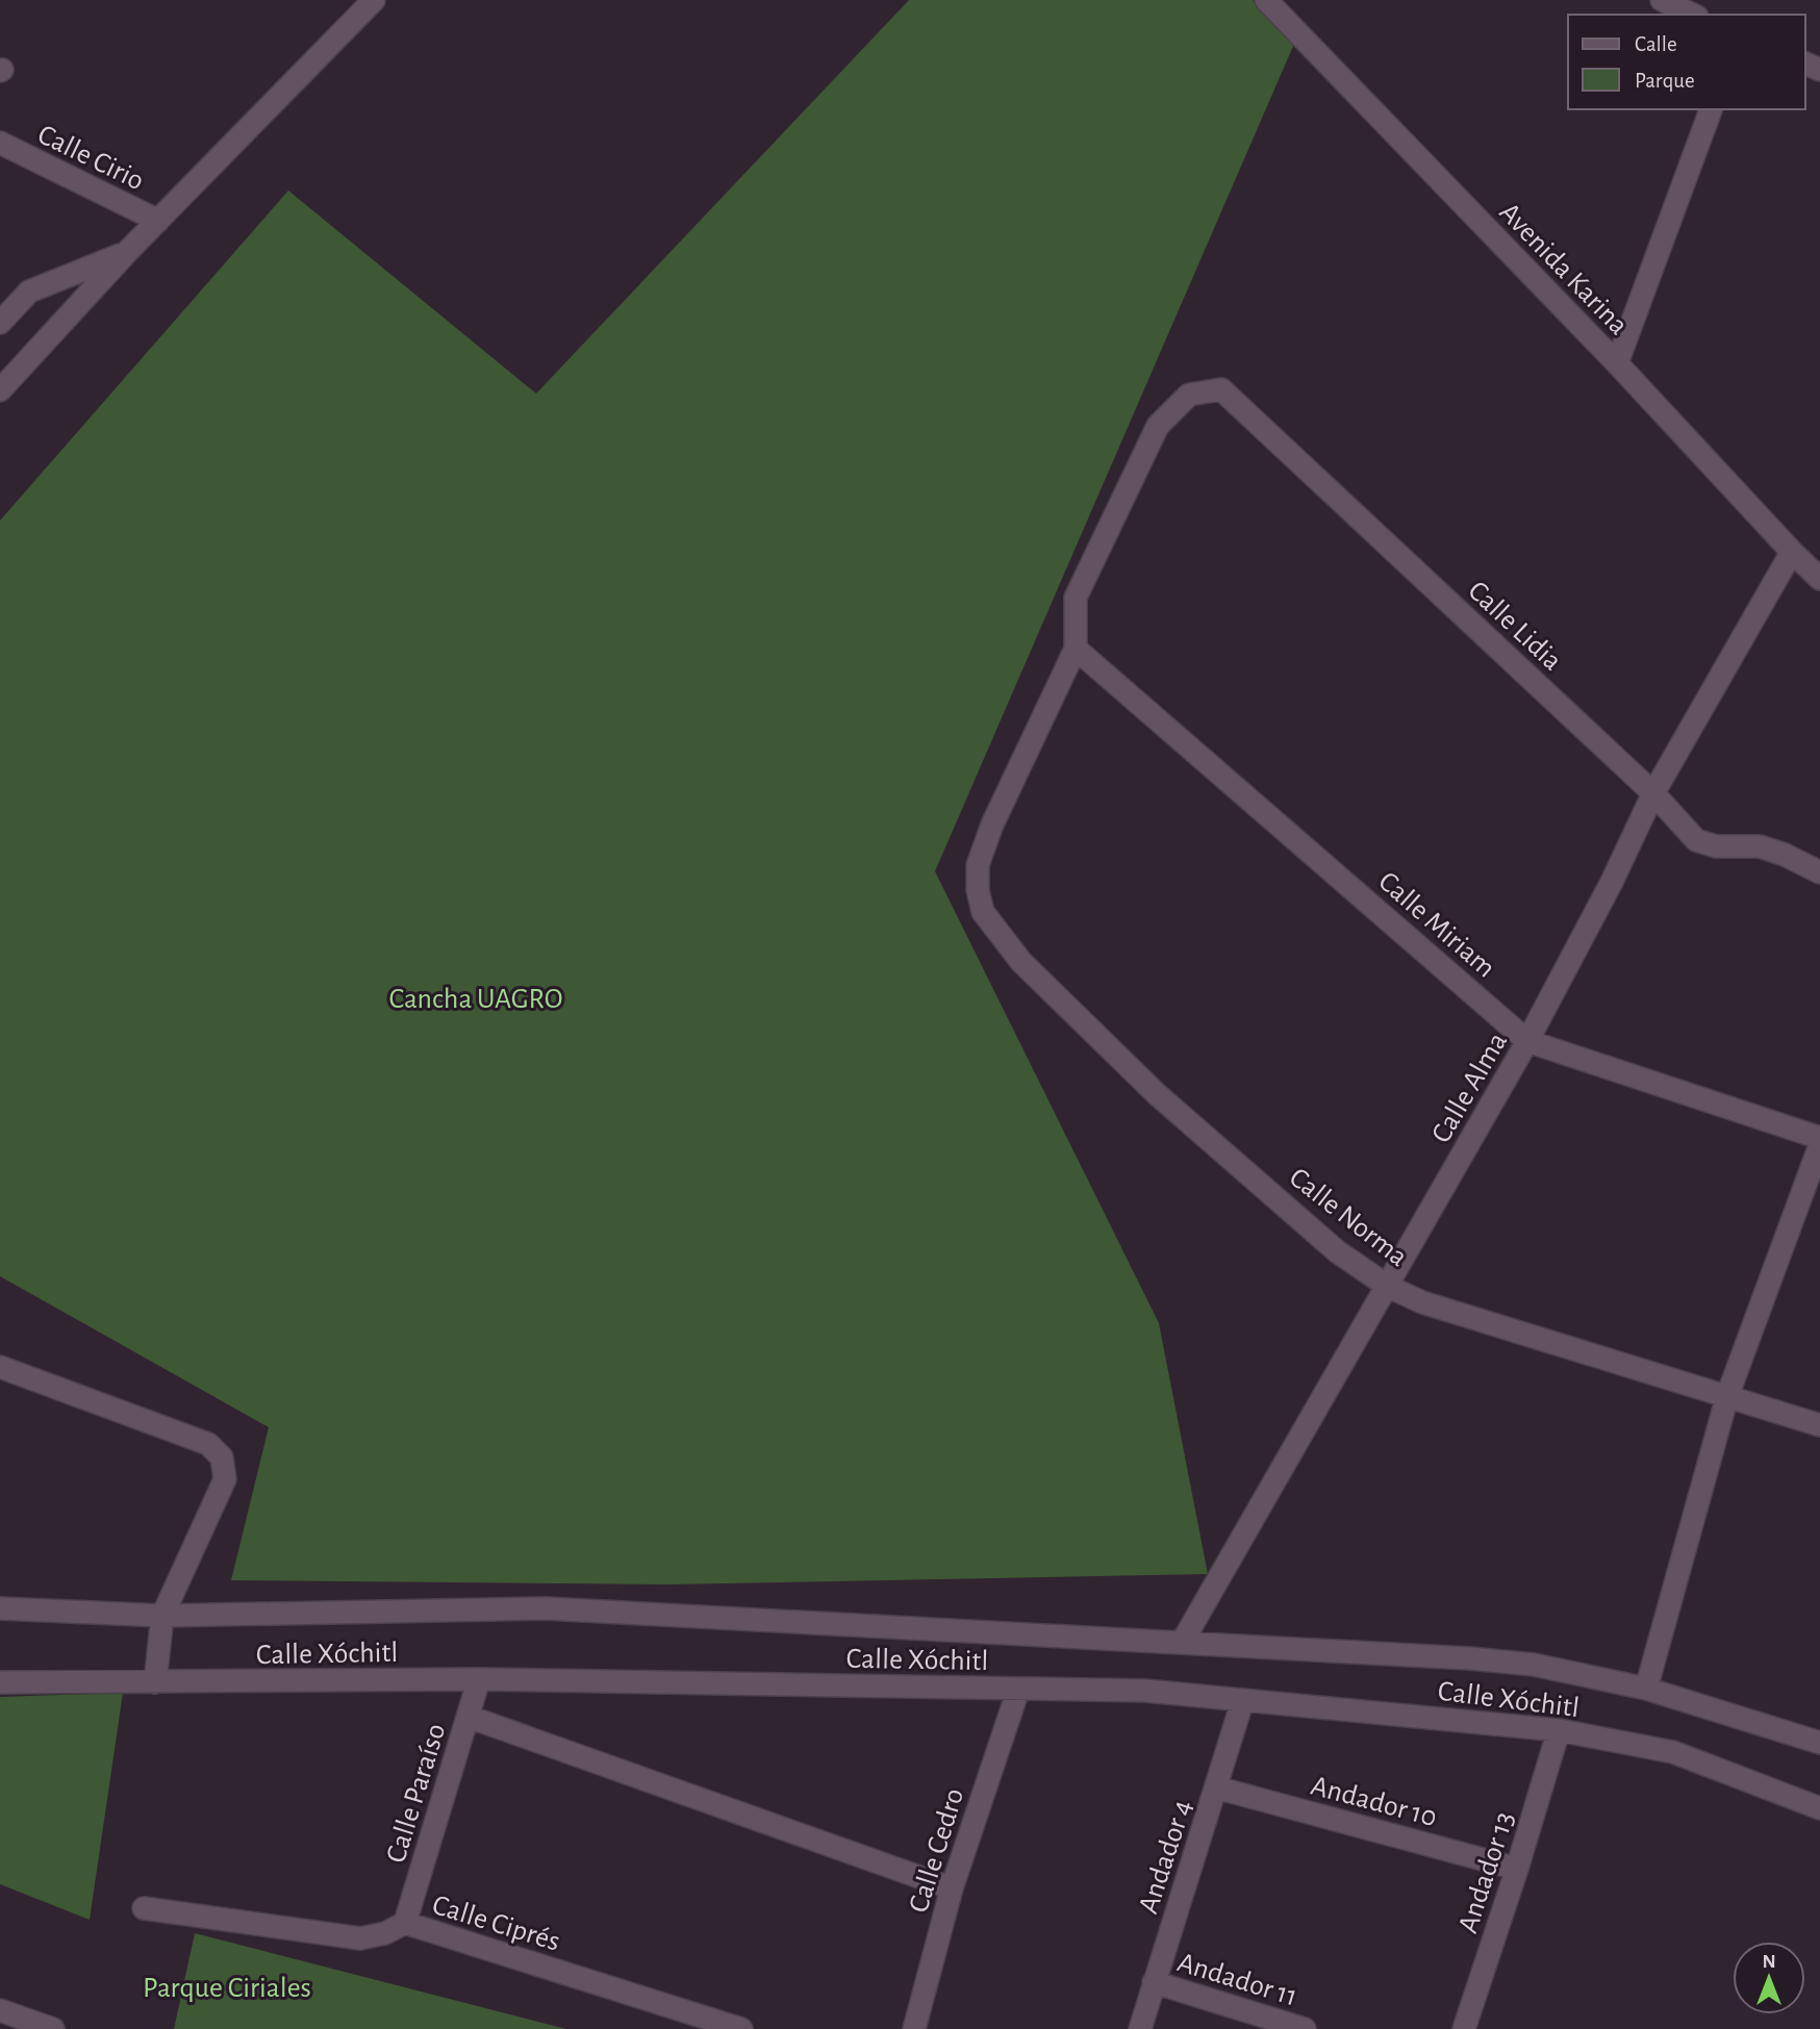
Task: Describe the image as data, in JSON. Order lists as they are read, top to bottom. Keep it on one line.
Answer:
{"streets":{"street":["Calle Cirio","Avenida Karina","Calle Lidia","Calle Miriam","Calle Alma","Calle Norma","Calle Xóchitl","Calle Paraíso","Andador 10","Calle Cedro","Andador 4","Andador 13","Calle Ciprés","Andador 11"]},"crossings":[["Avenida Karina","Calle Alma"],["Calle Lidia","Calle Miriam"],["Calle Lidia","Calle Alma"],["Calle Lidia","Calle Norma"],["Calle Miriam","Calle Alma"],["Calle Miriam","Calle Norma"],["Calle Alma","Calle Norma"],["Calle Alma","Calle Xóchitl"],["Calle Xóchitl","Calle Paraíso"],["Calle Xóchitl","Calle Cedro"],["Calle Xóchitl","Andador 4"],["Calle Xóchitl","Andador 13"],["Calle Paraíso","Calle Ciprés"],["Andador 10","Andador 4"],["Andador 10","Andador 13"],["Andador 4","Andador 11"]],"parks":["Cancha UAGRO","Parque Ciriales"],"legend":["Calle","Parque"],"north":"top"}
